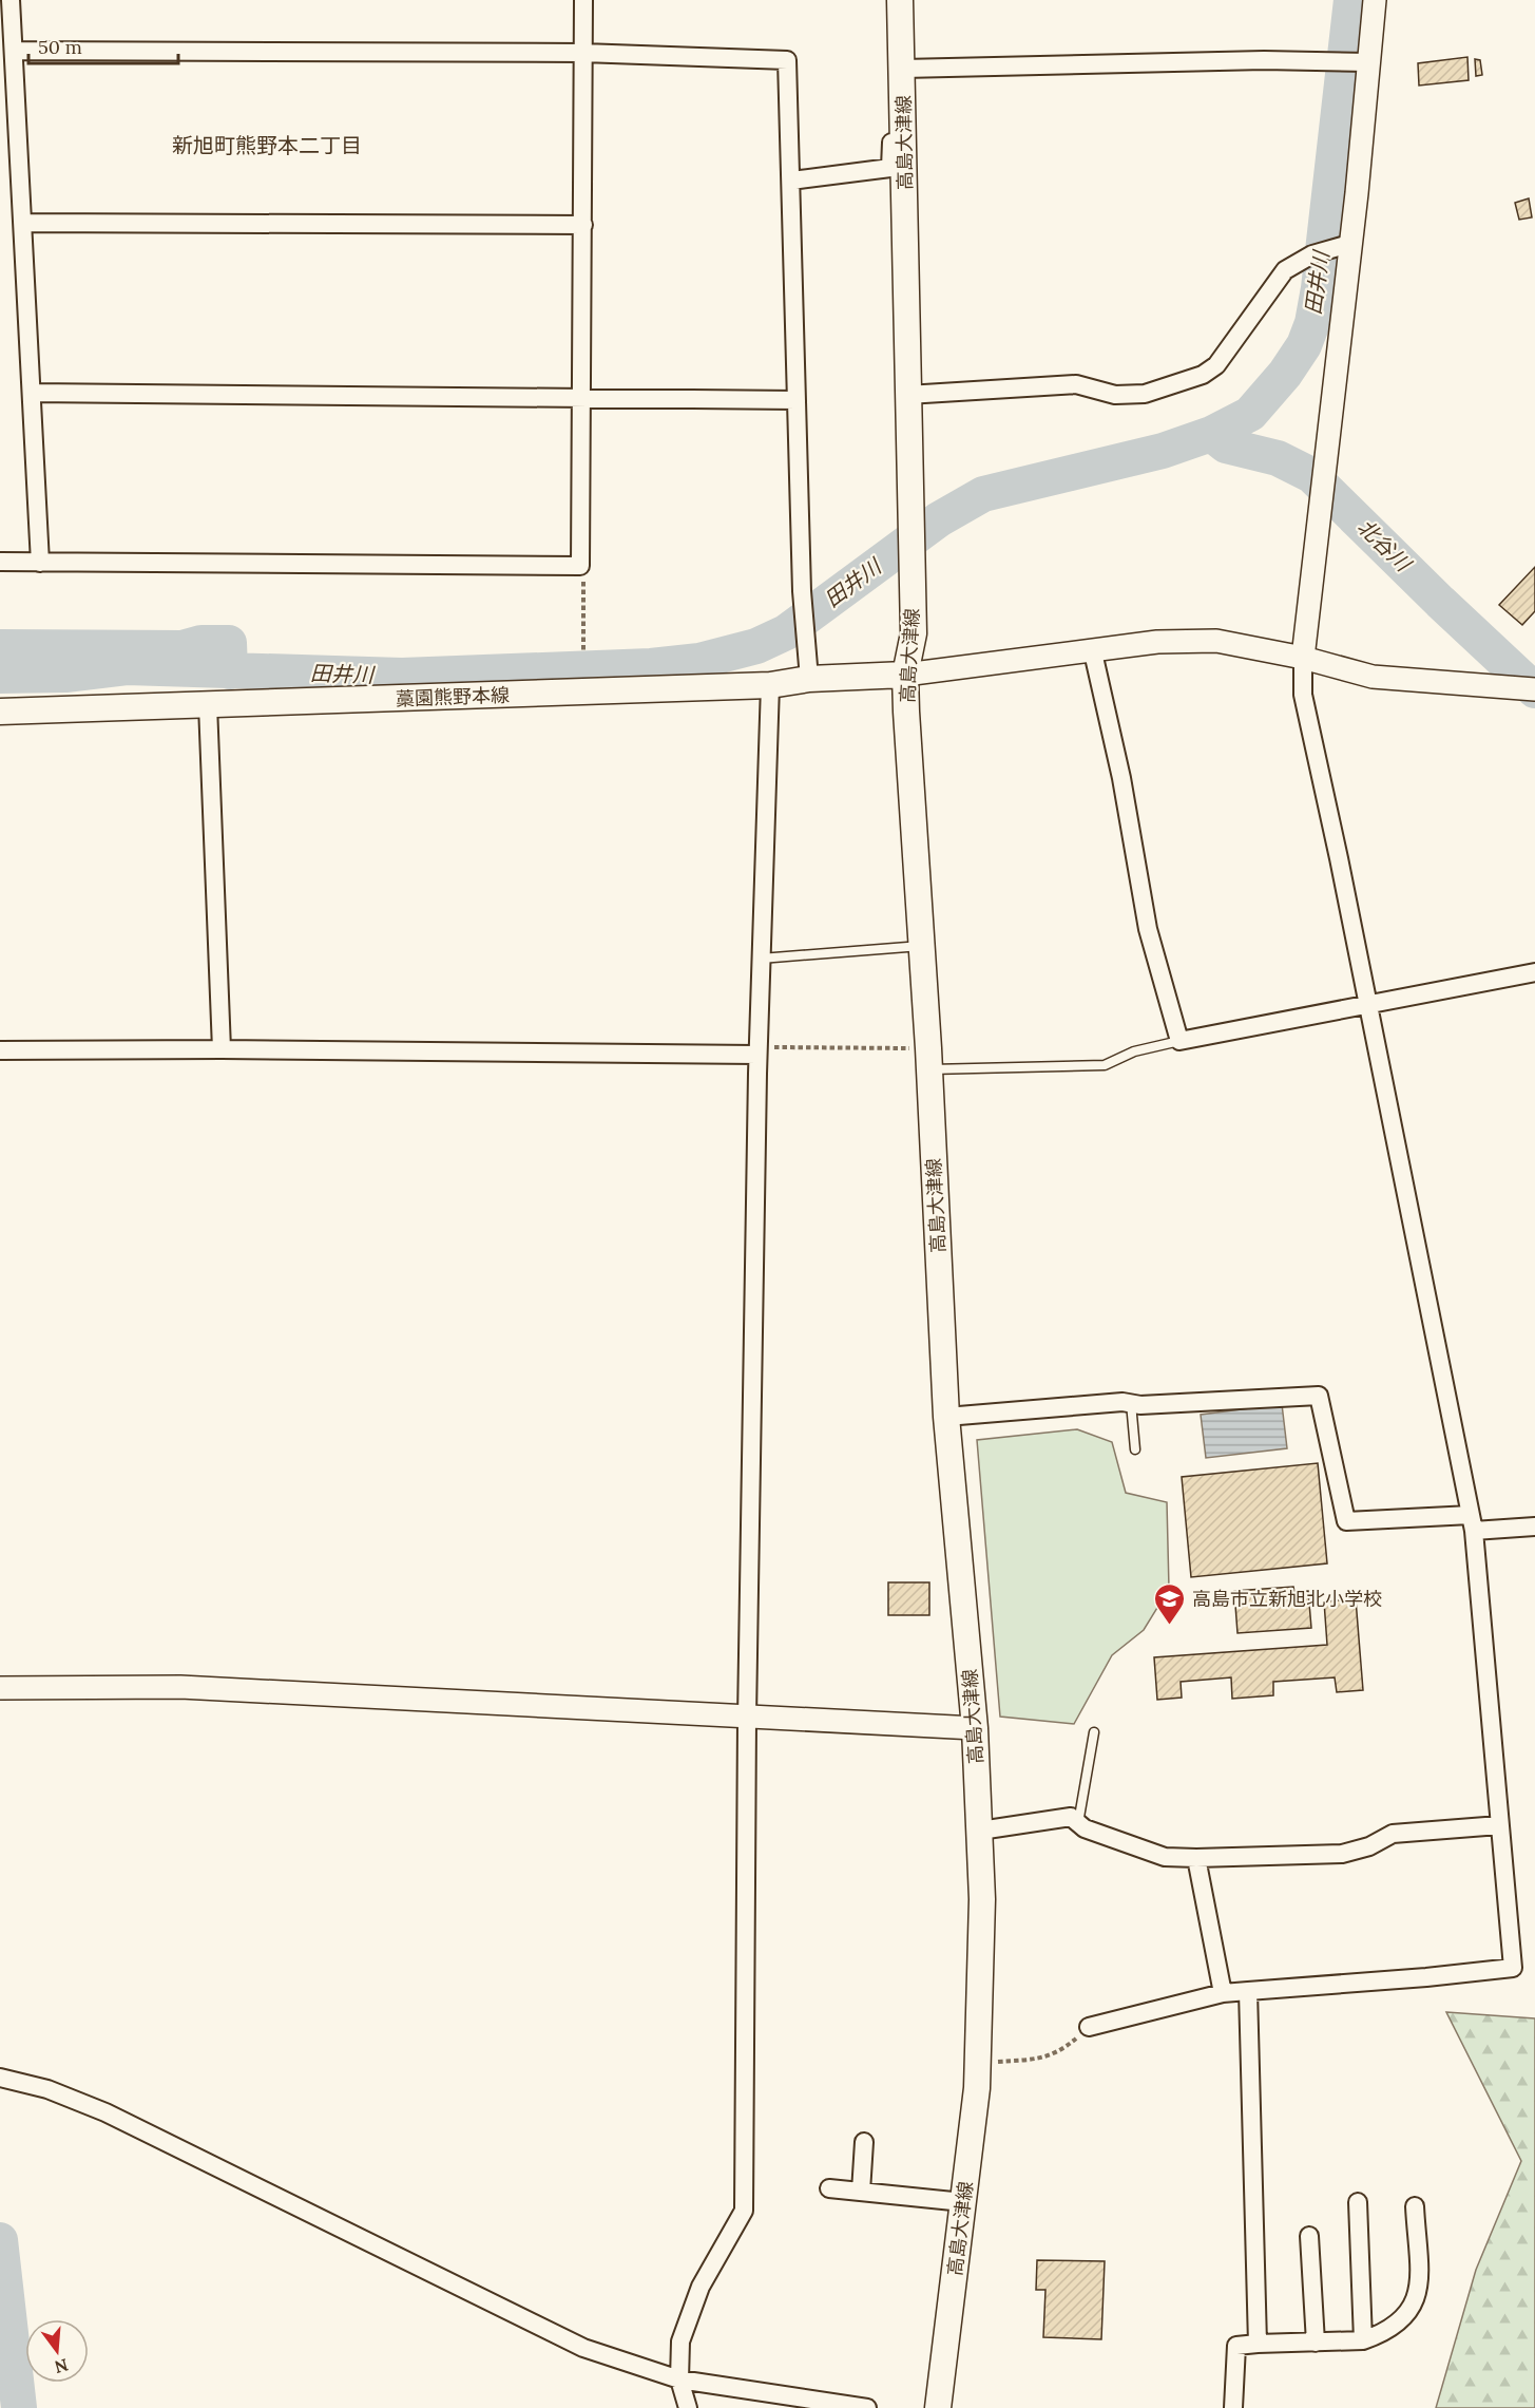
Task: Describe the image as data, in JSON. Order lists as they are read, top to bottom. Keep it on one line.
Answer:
{"streets":{"main road":["高島大津線","藁園熊野本線"]},"crossings":[["高島大津線","藁園熊野本線"]],"districts":["新旭町熊野本二丁目"],"water":["田井川","北谷川"],"places":{"school or university":["高島市立新旭北小学校"]},"scale_bar":"50 m","north":"bottom"}
